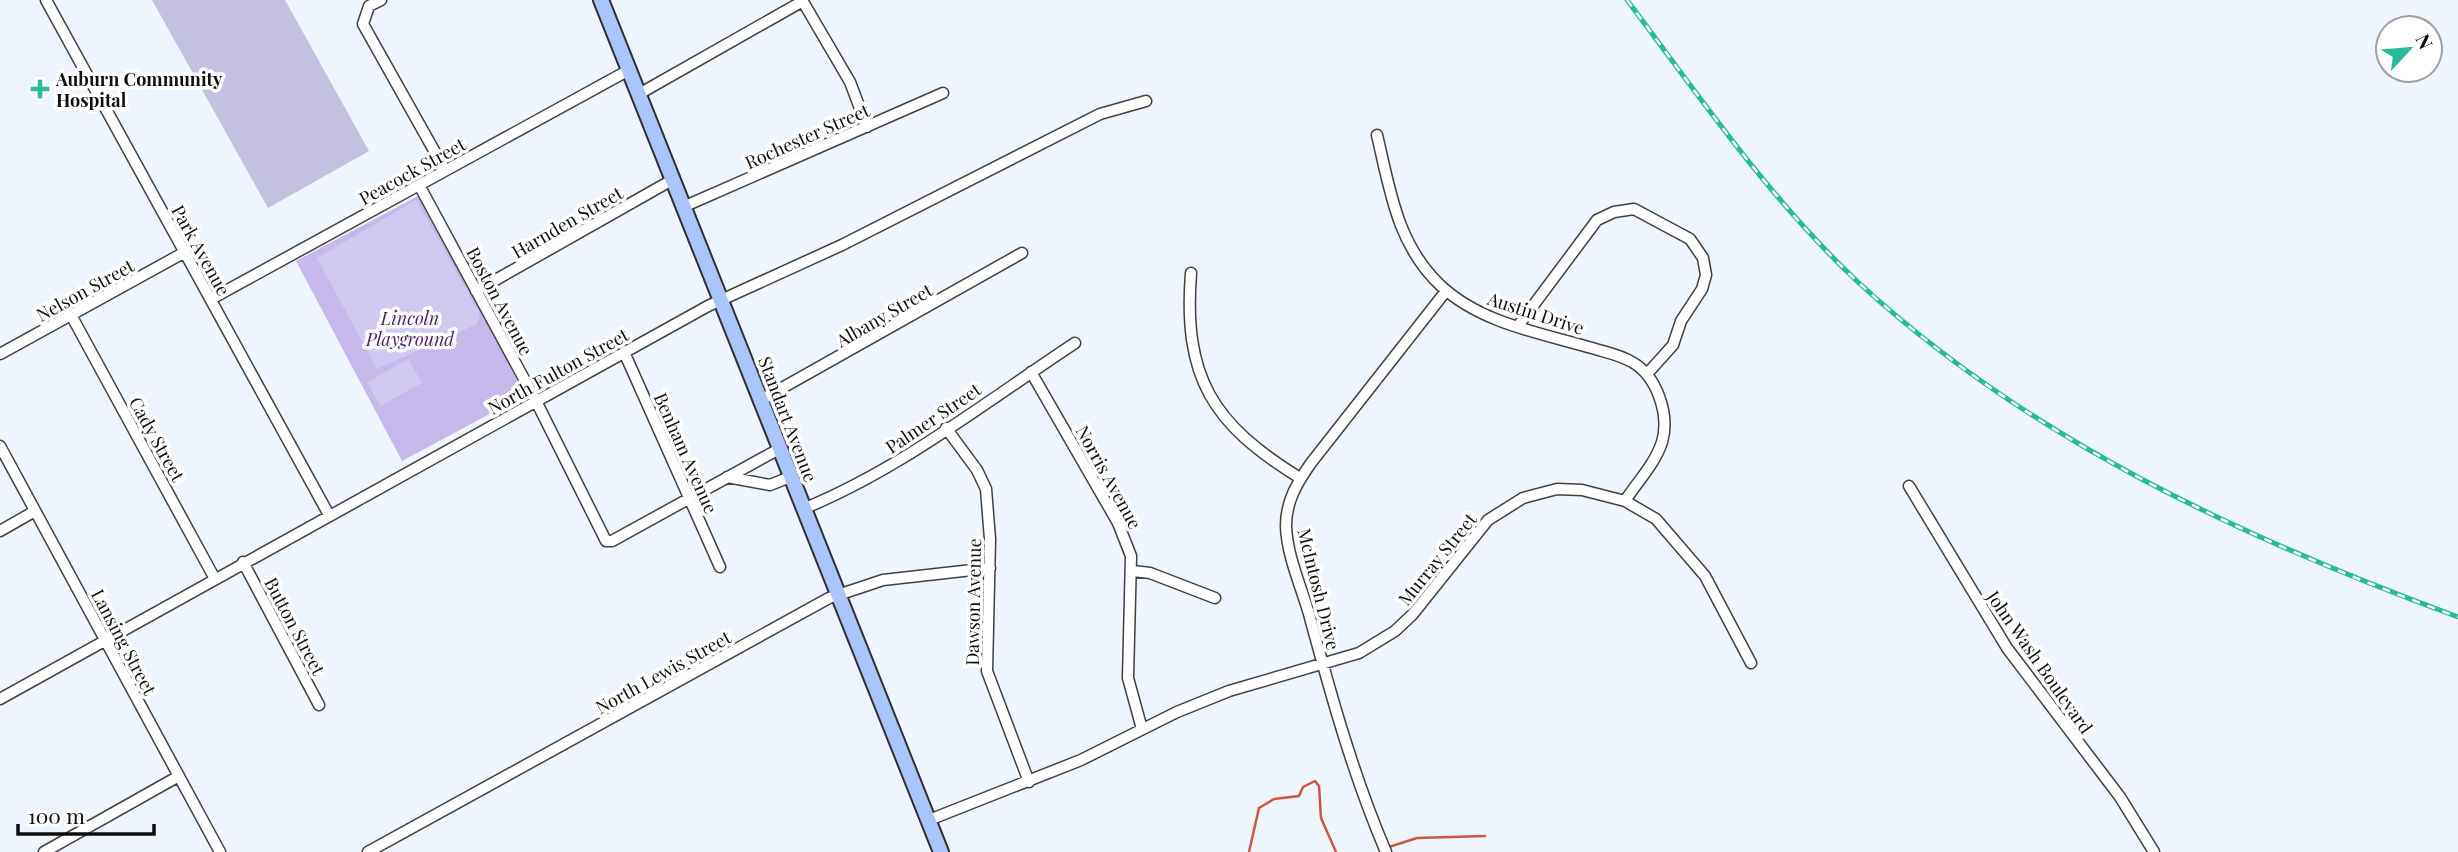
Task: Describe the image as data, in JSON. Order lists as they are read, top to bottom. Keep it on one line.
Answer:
{"streets":{"street":["Rochester Street","Peacock Street","Harnden Street","Park Avenue","Nelson Street","Boston Avenue","Austin Drive","Albany Street","North Fulton Street","Palmer Street","Standart Avenue","Cady Street","Benham Avenue","Norris Avenue","Murray Street","McIntosh Drive","Dawson Avenue","Button Street","Lansing Street","John Wash Boulevard","North Lewis Street"]},"crossings":[["Rochester Street","Standart Avenue"],["Peacock Street","Park Avenue"],["Peacock Street","Boston Avenue"],["Peacock Street","Standart Avenue"],["Harnden Street","Boston Avenue"],["Harnden Street","Standart Avenue"],["Park Avenue","Nelson Street"],["Park Avenue","North Fulton Street"],["Nelson Street","Cady Street"],["Boston Avenue","North Fulton Street"],["Boston Avenue","Benham Avenue"],["Austin Drive","McIntosh Drive"],["Albany Street","Standart Avenue"],["North Fulton Street","Standart Avenue"],["North Fulton Street","Cady Street"],["North Fulton Street","Benham Avenue"],["North Fulton Street","Button Street"],["North Fulton Street","Lansing Street"],["Palmer Street","Standart Avenue"],["Palmer Street","Norris Avenue"],["Palmer Street","Dawson Avenue"],["Standart Avenue","Murray Street"],["Standart Avenue","North Lewis Street"],["Norris Avenue","Murray Street"],["Murray Street","McIntosh Drive"],["Murray Street","Dawson Avenue"],["Dawson Avenue","North Lewis Street"]],"parks":["Lincoln Playground"],"places":{"health":["Auburn Community Hospital"]},"scale_bar":"100 m","north":"top right"}
